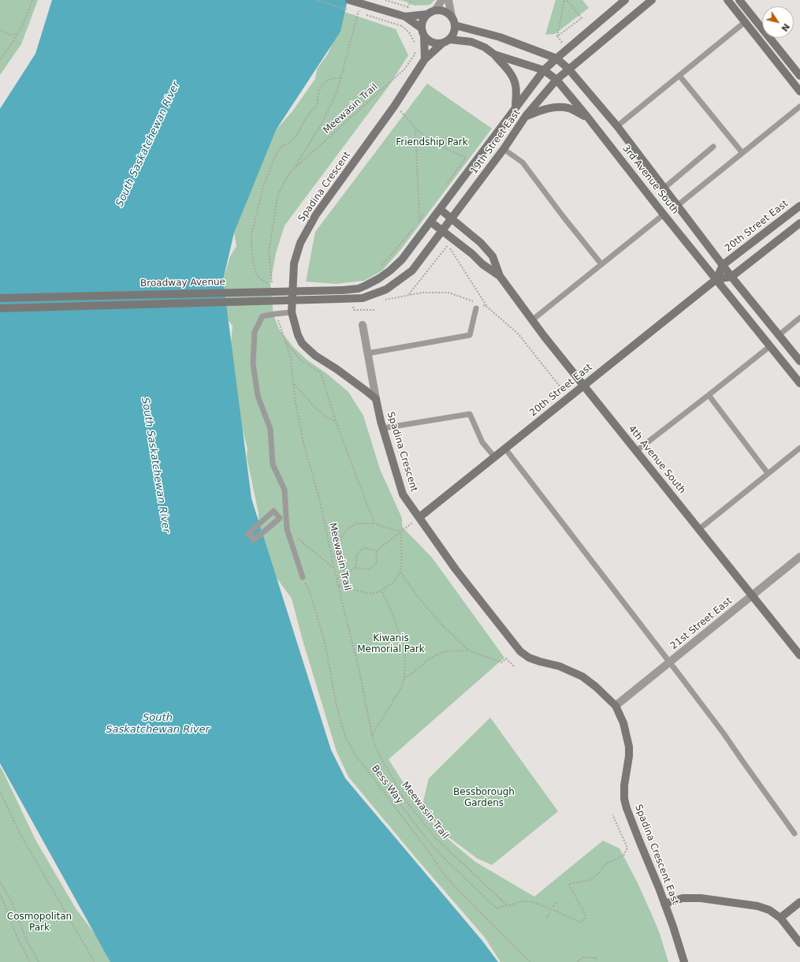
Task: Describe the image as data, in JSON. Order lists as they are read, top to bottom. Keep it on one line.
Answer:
{"streets":{"main road":["19th Street East","3rd Avenue South","Spadina Crescent","20th Street East","Broadway Avenue","4th Avenue South","Spadina Crescent East"],"street":["21st Street East"],"path":["Meewasin Trail","Bess Way"]},"crossings":[["19th Street East","3rd Avenue South"],["19th Street East","Broadway Avenue"],["19th Street East","4th Avenue South"],["3rd Avenue South","Spadina Crescent"],["3rd Avenue South","20th Street East"],["Spadina Crescent","20th Street East"],["Spadina Crescent","Spadina Crescent East"],["20th Street East","4th Avenue South"],["4th Avenue South","21st Street East"],["21st Street East","Spadina Crescent East"]],"water":["South Saskatchewan River"],"parks":["Friendship Park","Kiwanis Memorial Park","Bessborough Gardens","Cosmopolitan Park"],"north":"bottom right"}
